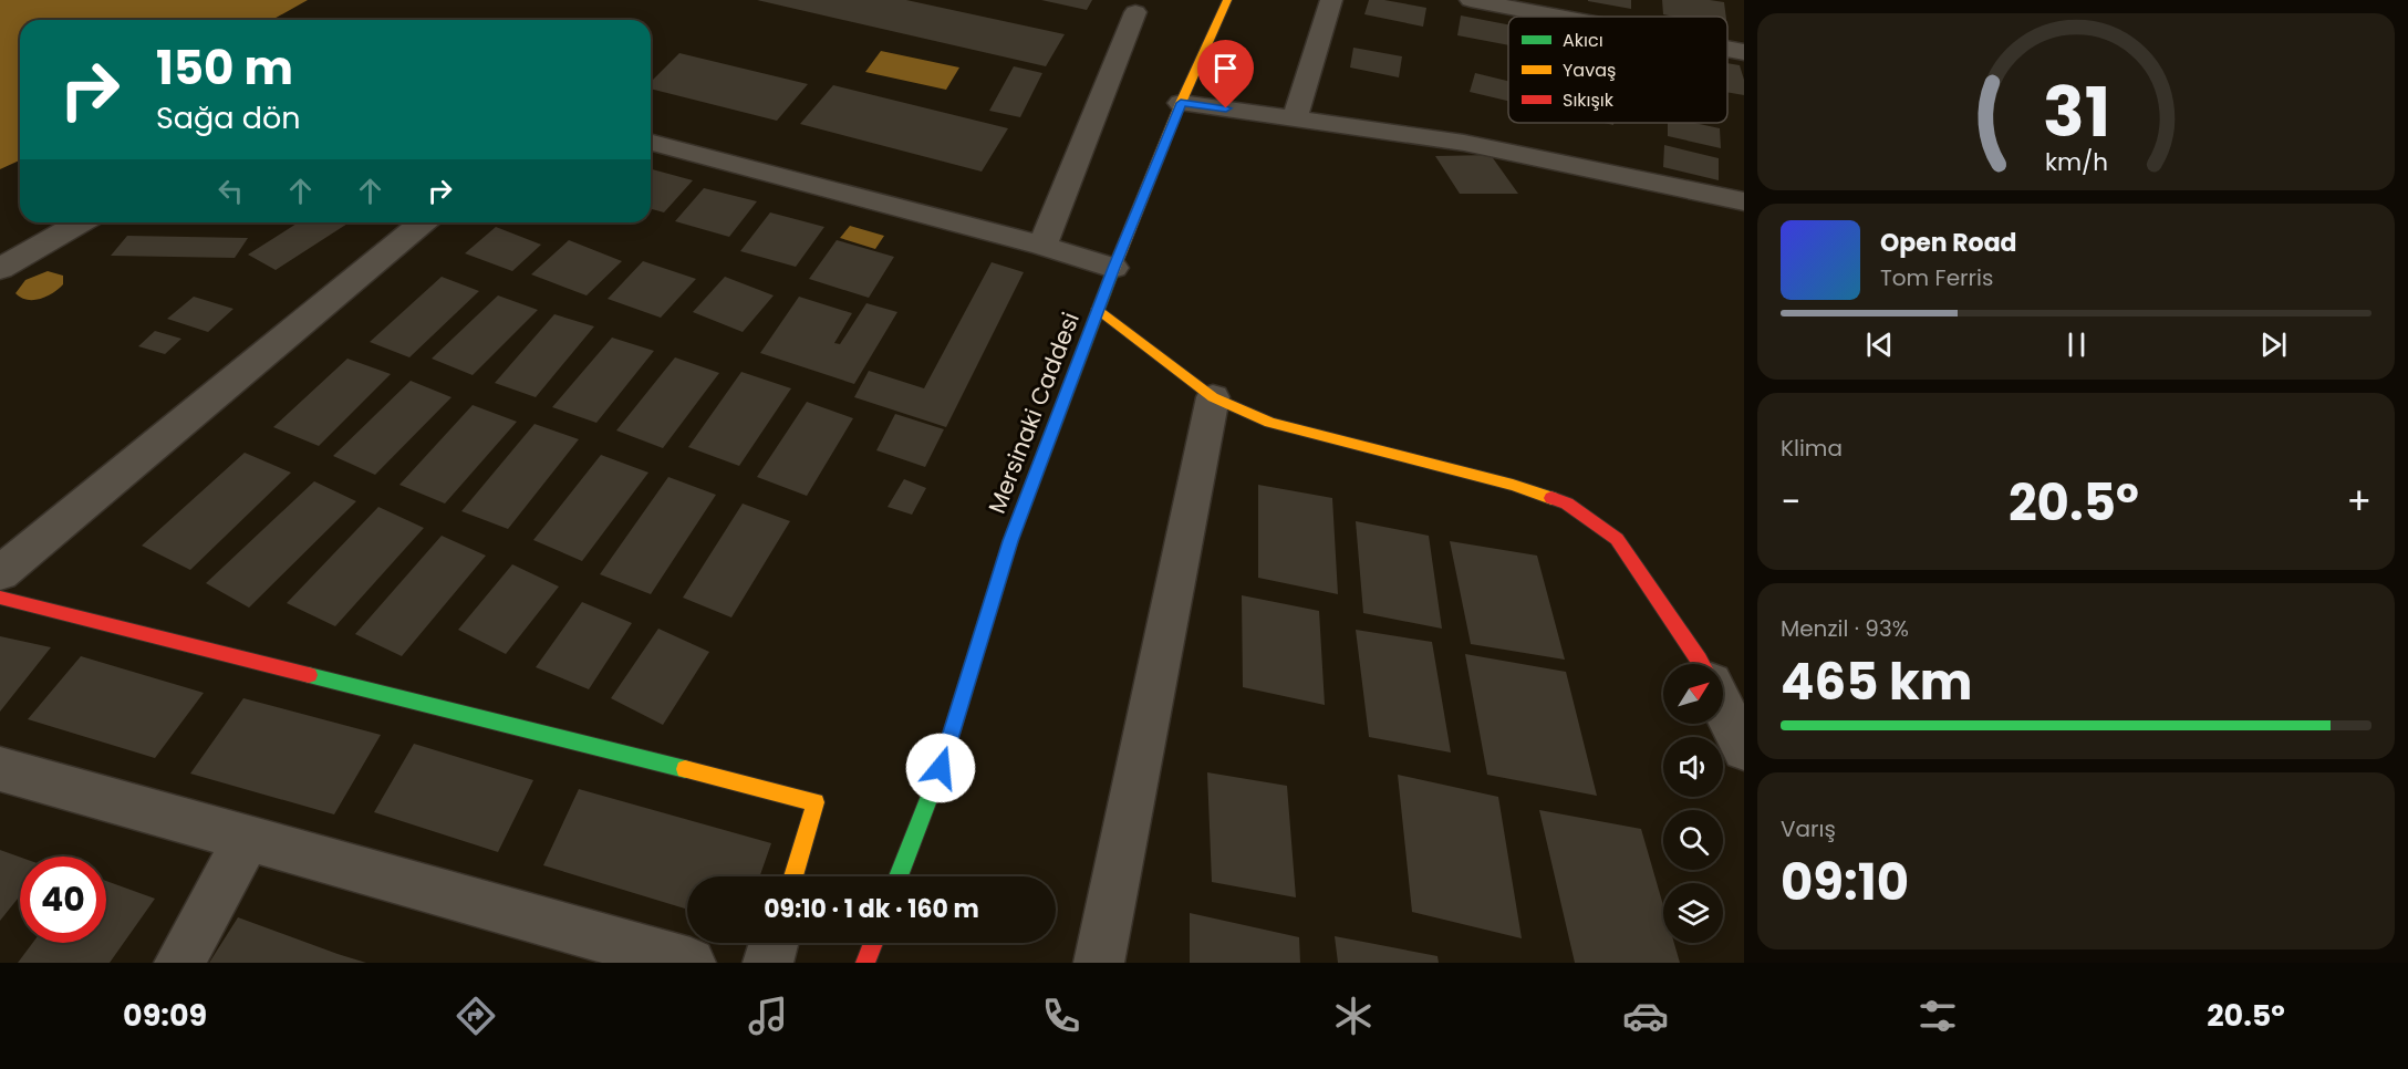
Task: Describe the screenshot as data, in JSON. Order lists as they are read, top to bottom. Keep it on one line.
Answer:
{"streets":{"street":["Mersinaki Caddesi"]},"legend":["Akıcı","Yavaş","Sıkışık"],"north":"top right","page":{"turn":["150 m","Sağa dön"],"song":["Open Road","Tom Ferris"],"tile":["Klima",["Menzil · 93%","465 km"],["Varış","09:10"]],"heat":["−","20.5°","+"],"limit":"40","trip":"09:10 · 1 dk · 160 m","tabs":["09:09","20.5°"],"gauge":["31","km/h"]}}
